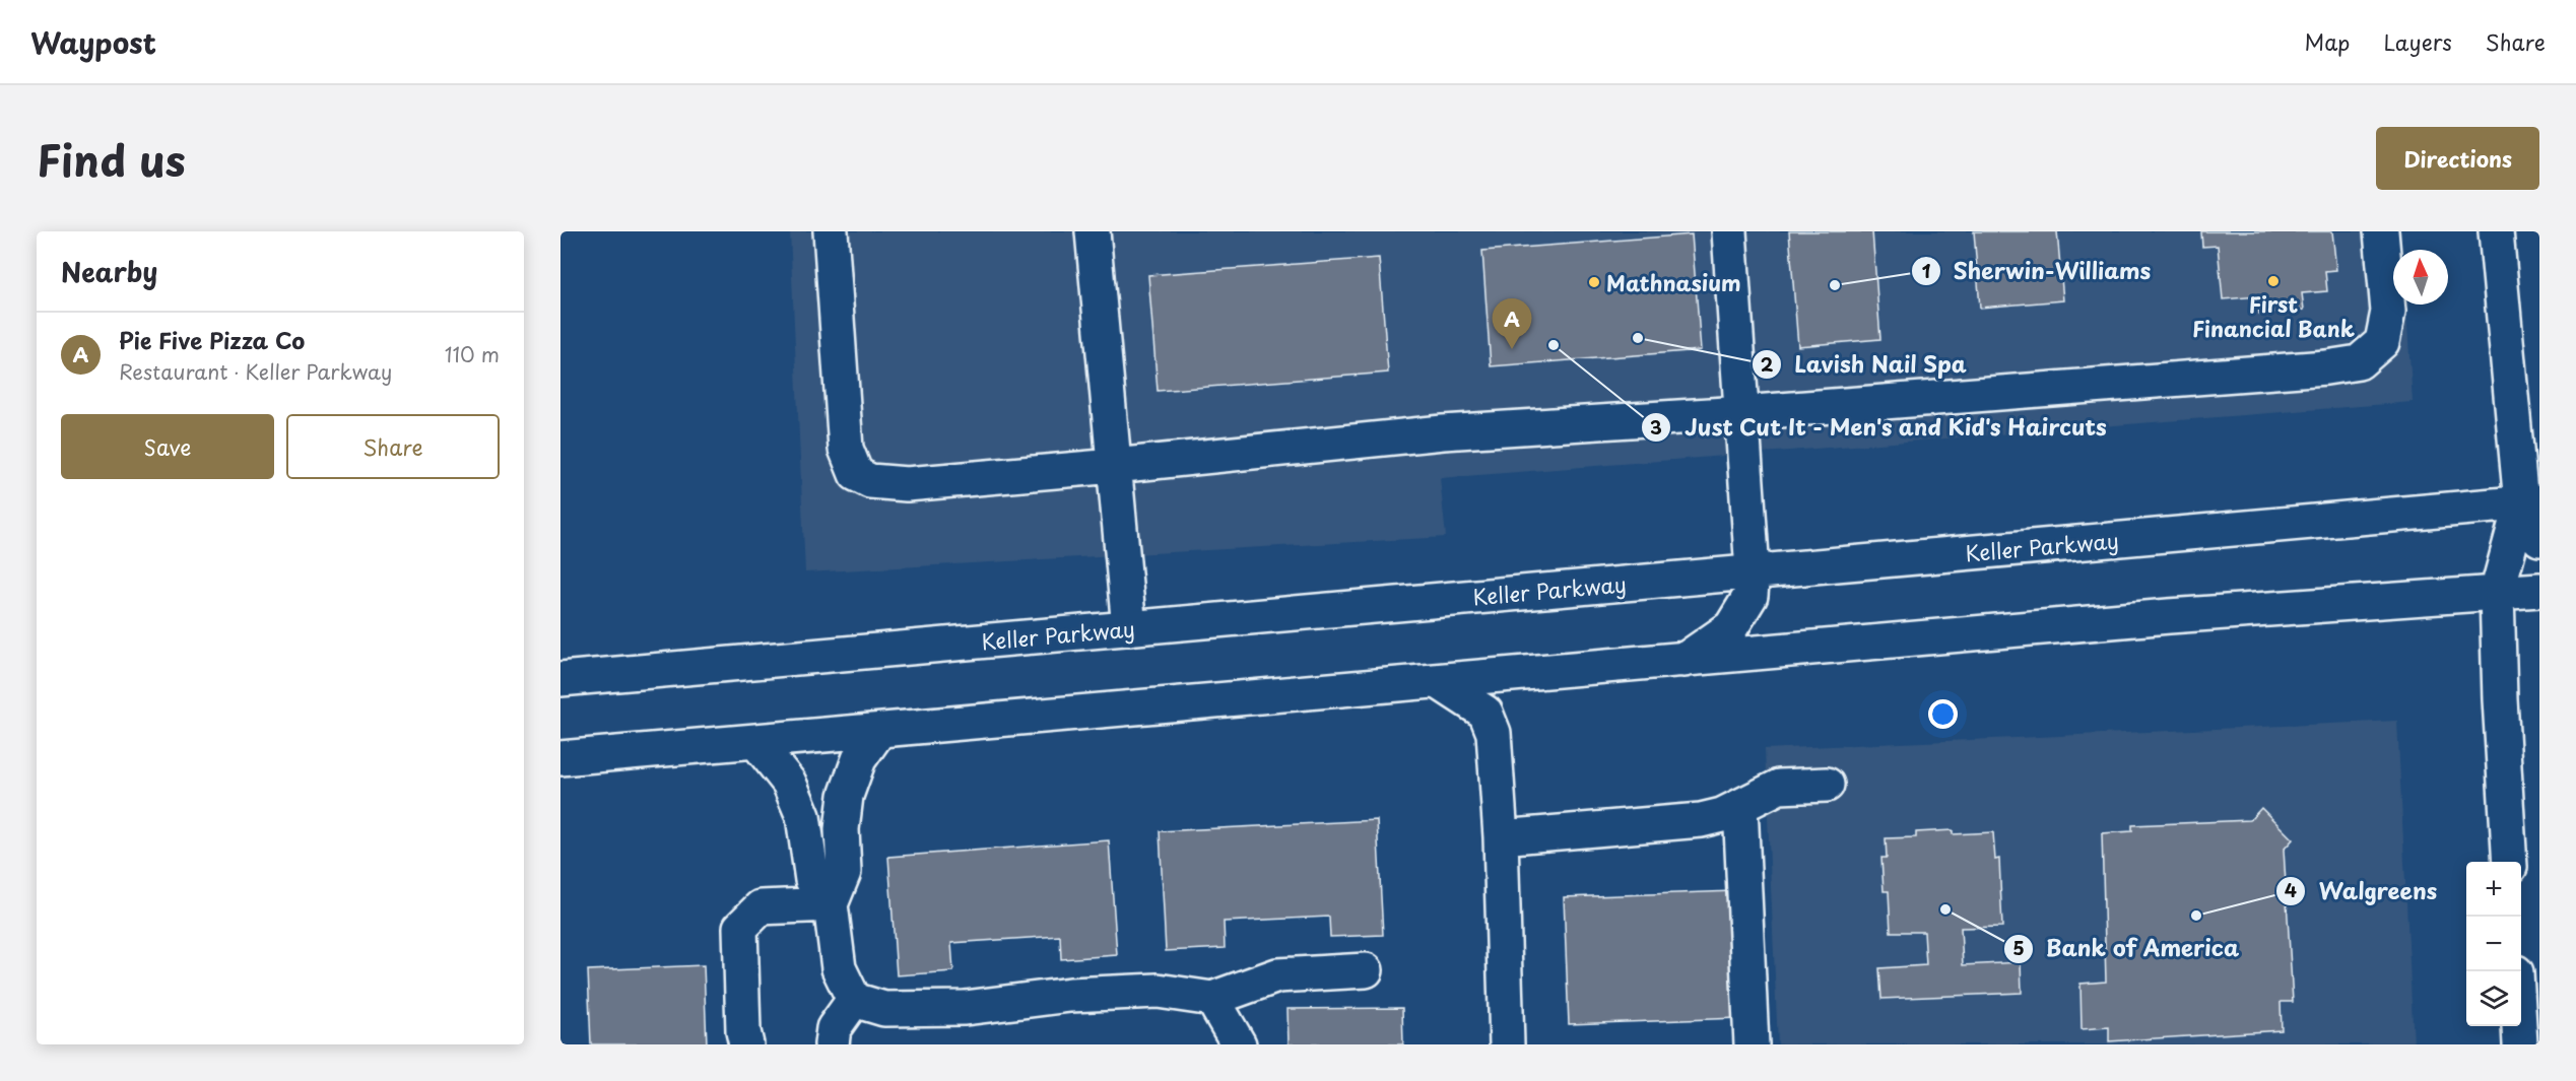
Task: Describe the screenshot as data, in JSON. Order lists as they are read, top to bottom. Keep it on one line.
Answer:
{"streets":{"main road":["Keller Parkway"]},"places":["First Financial Bank","Mathnasium","Sherwin-Williams","Lavish Nail Spa","Just Cut It - Men's and Kid's Haircuts","Bank of America","Walgreens"],"north":"top","page":{"header":"Waypost","nav":["Map","Layers","Share"],"title":"Find us","buttons":["Directions",["Save","Share"]],"heading":"Nearby","pins":"A","list":[{"mark":"A","name":"Pie Five Pizza Co","note":"Restaurant · Keller Parkway","value":"110 m"}],"map_buttons":["+","−"]}}
